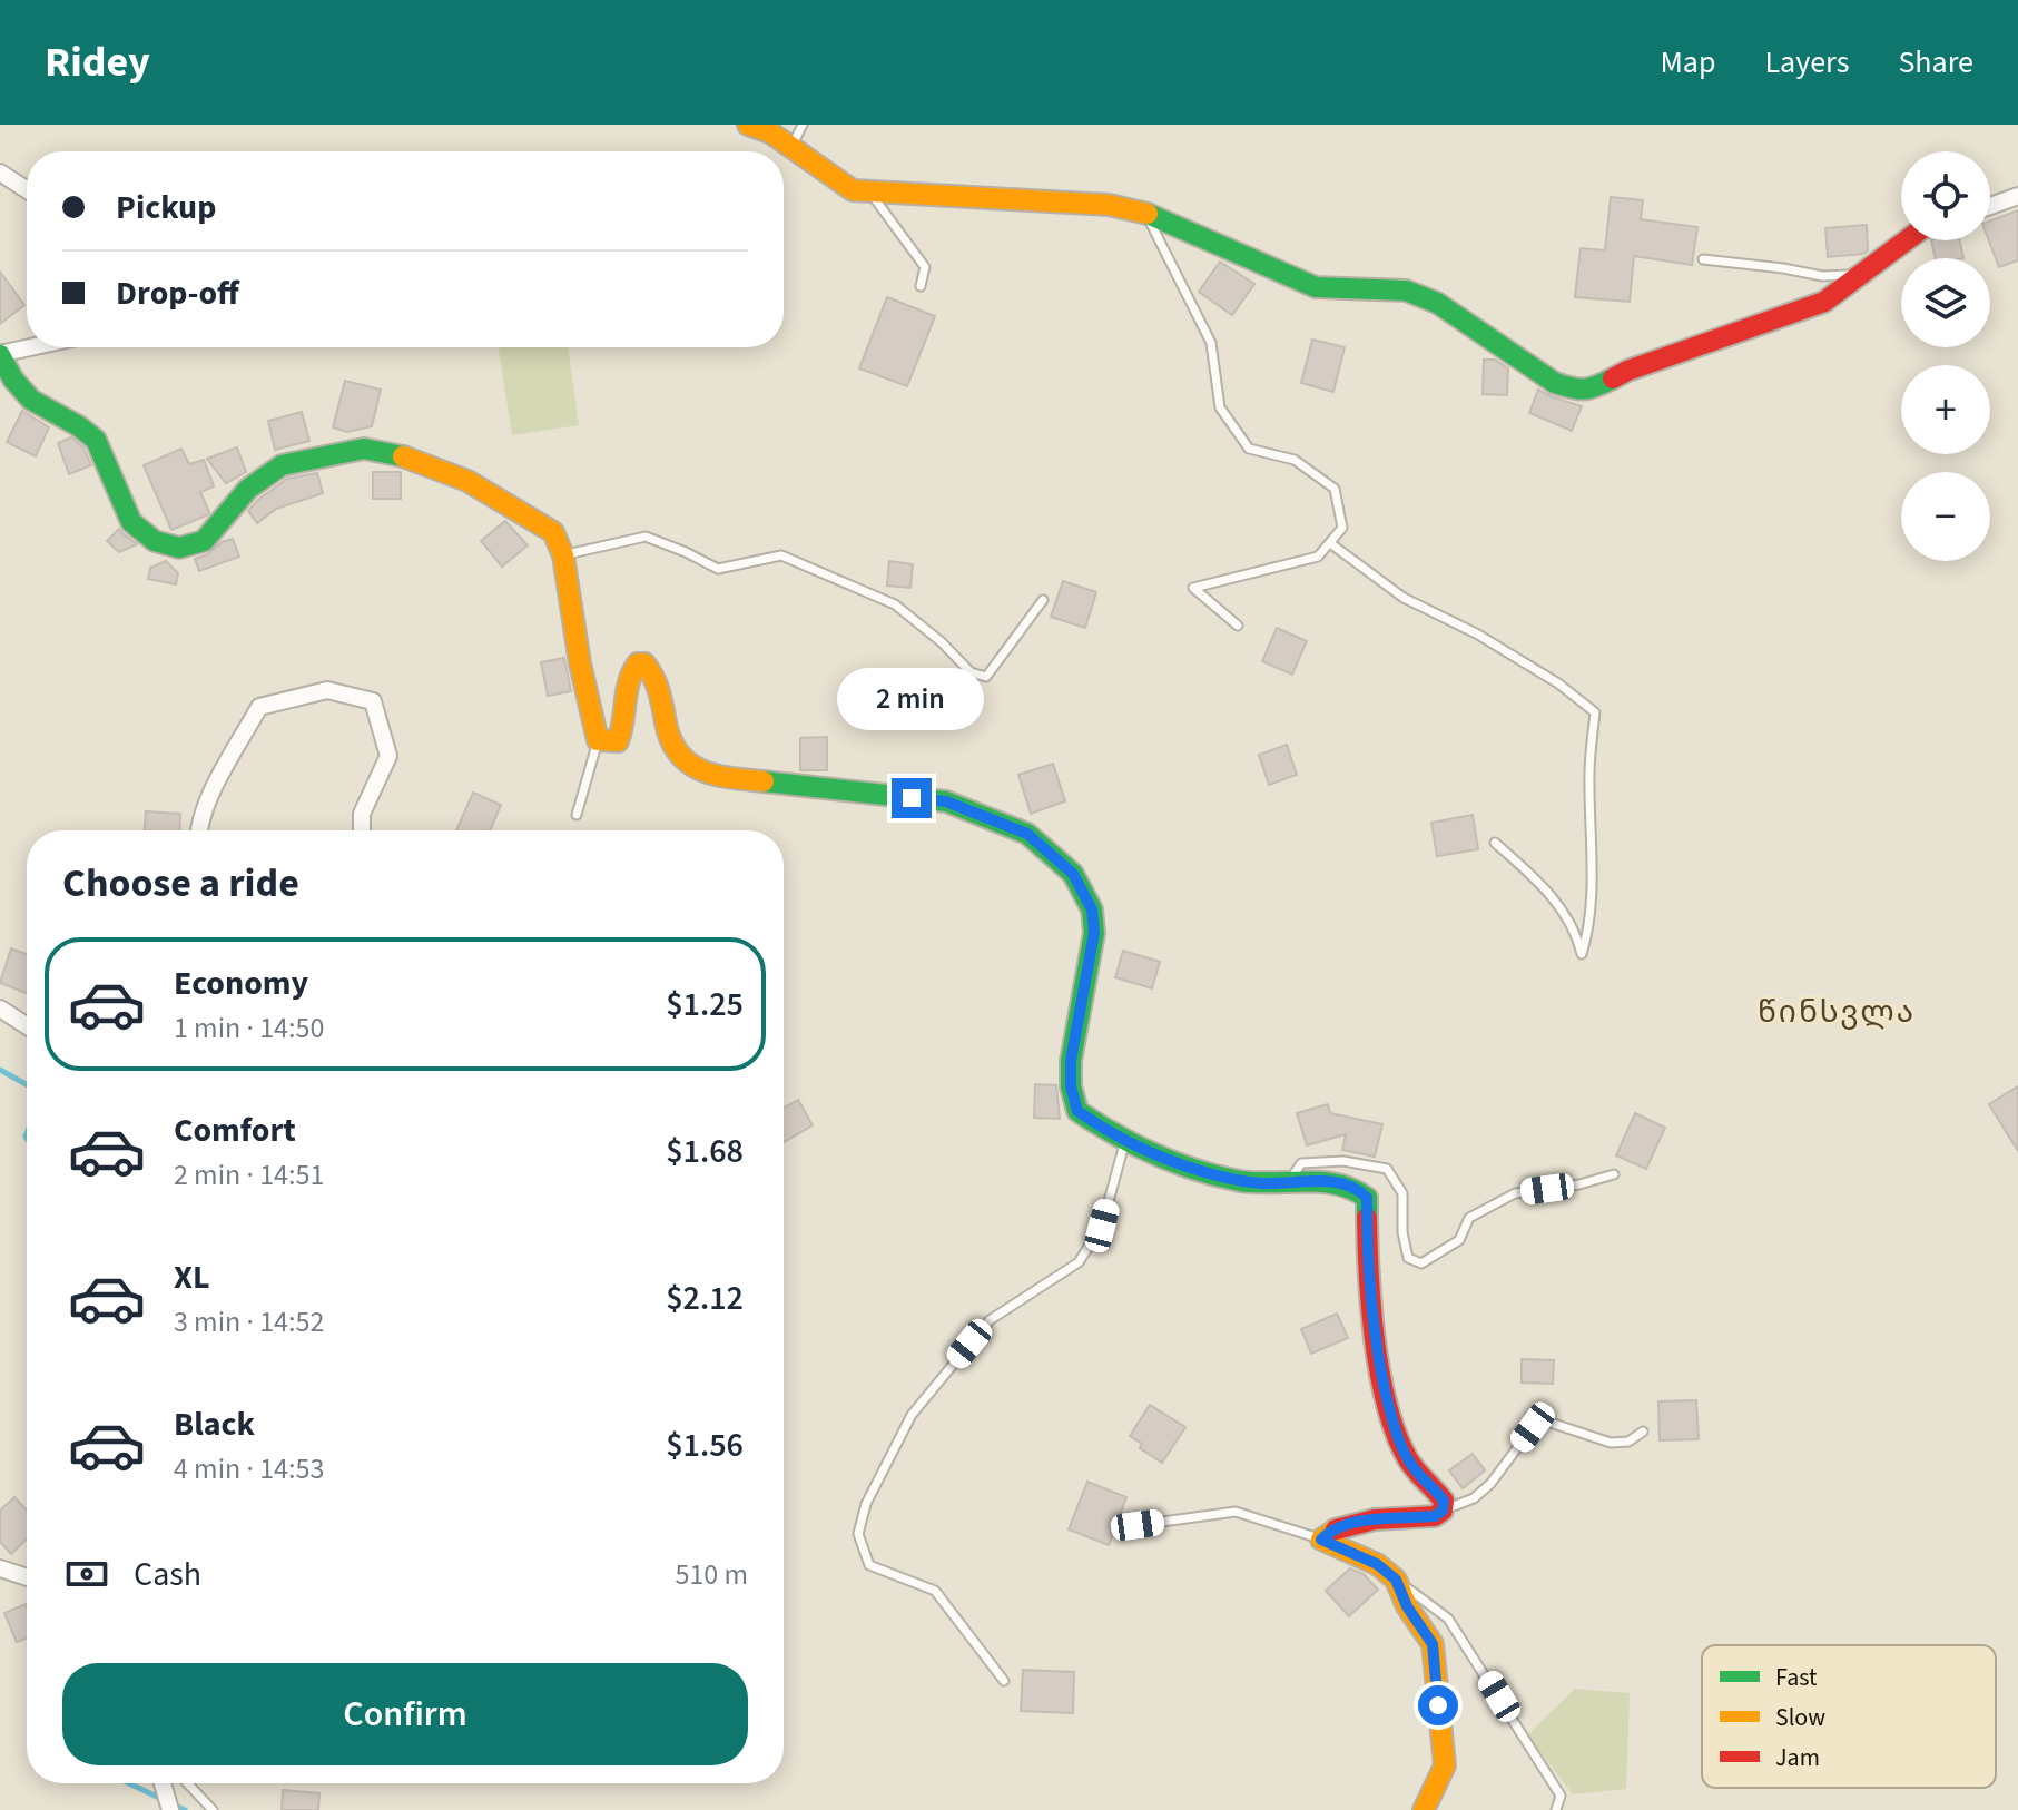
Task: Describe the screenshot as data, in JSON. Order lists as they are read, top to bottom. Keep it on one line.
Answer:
{"districts":["წინსვლა"],"legend":["Fast","Slow","Jam"],"page":{"header":"Ridey","nav":["Map","Layers","Share"],"map_buttons":["+","−"],"banner":["Pickup","Drop-off"],"bubble":"2 min","heading":"Choose a ride","list":[{"name":"Economy","note":"1 min · 14:50","value":"$1.25"},{"name":"Comfort","note":"2 min · 14:51","value":"$1.68"},{"name":"XL","note":"3 min · 14:52","value":"$2.12"},{"name":"Black","note":"4 min · 14:53","value":"$1.56"}],"pay":["Cash","510 m"],"buttons":"Confirm"}}
